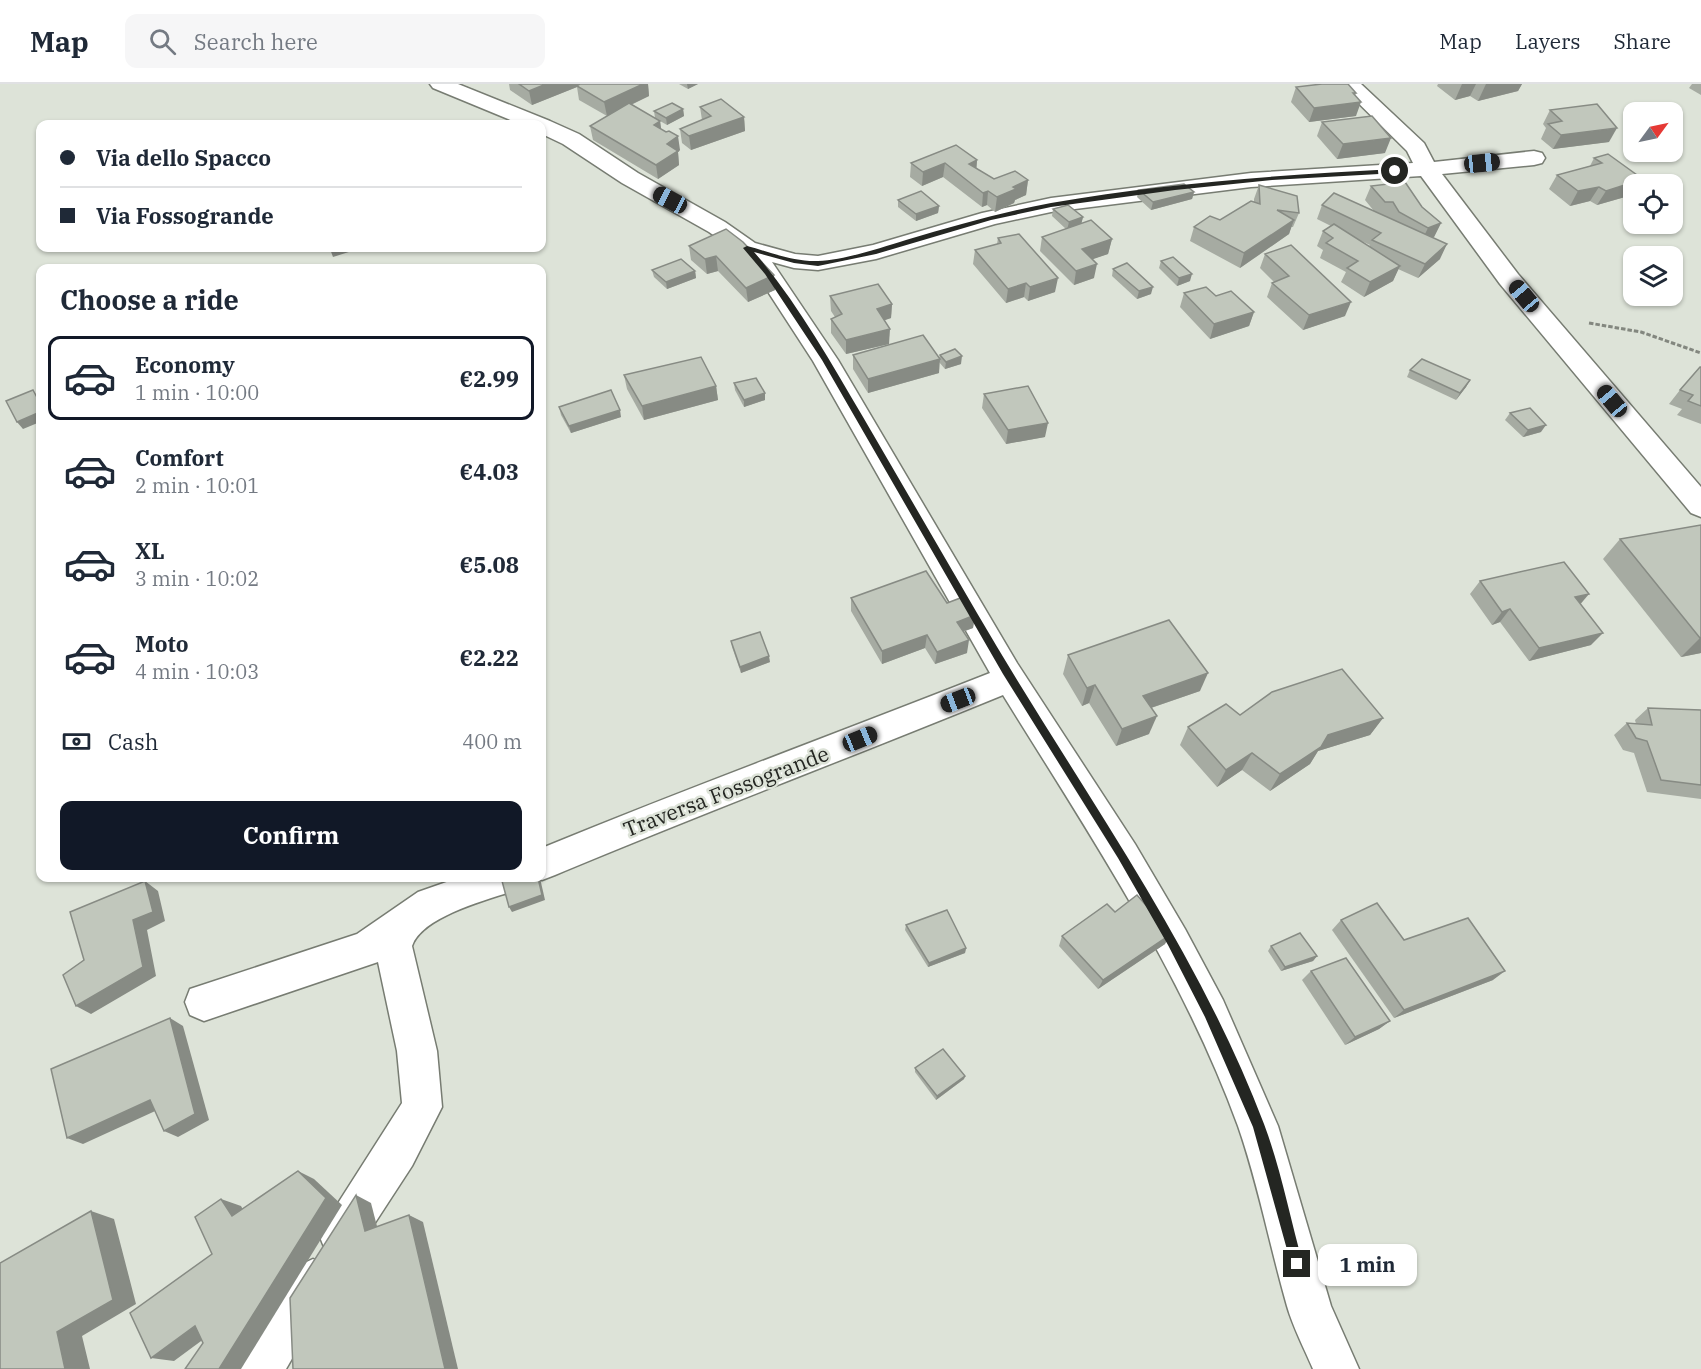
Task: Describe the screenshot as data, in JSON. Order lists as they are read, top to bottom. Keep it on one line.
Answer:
{"streets":{"street":["Traversa Fossogrande"]},"north":"top right","page":{"header":"Map","search":"Search here","nav":["Map","Layers","Share"],"banner":["Via dello Spacco","Via Fossogrande"],"heading":"Choose a ride","list":[{"name":"Economy","note":"1 min · 10:00","value":"€2.99"},{"name":"Comfort","note":"2 min · 10:01","value":"€4.03"},{"name":"XL","note":"3 min · 10:02","value":"€5.08"},{"name":"Moto","note":"4 min · 10:03","value":"€2.22"}],"pay":["Cash","400 m"],"buttons":"Confirm","bubble":"1 min"}}
